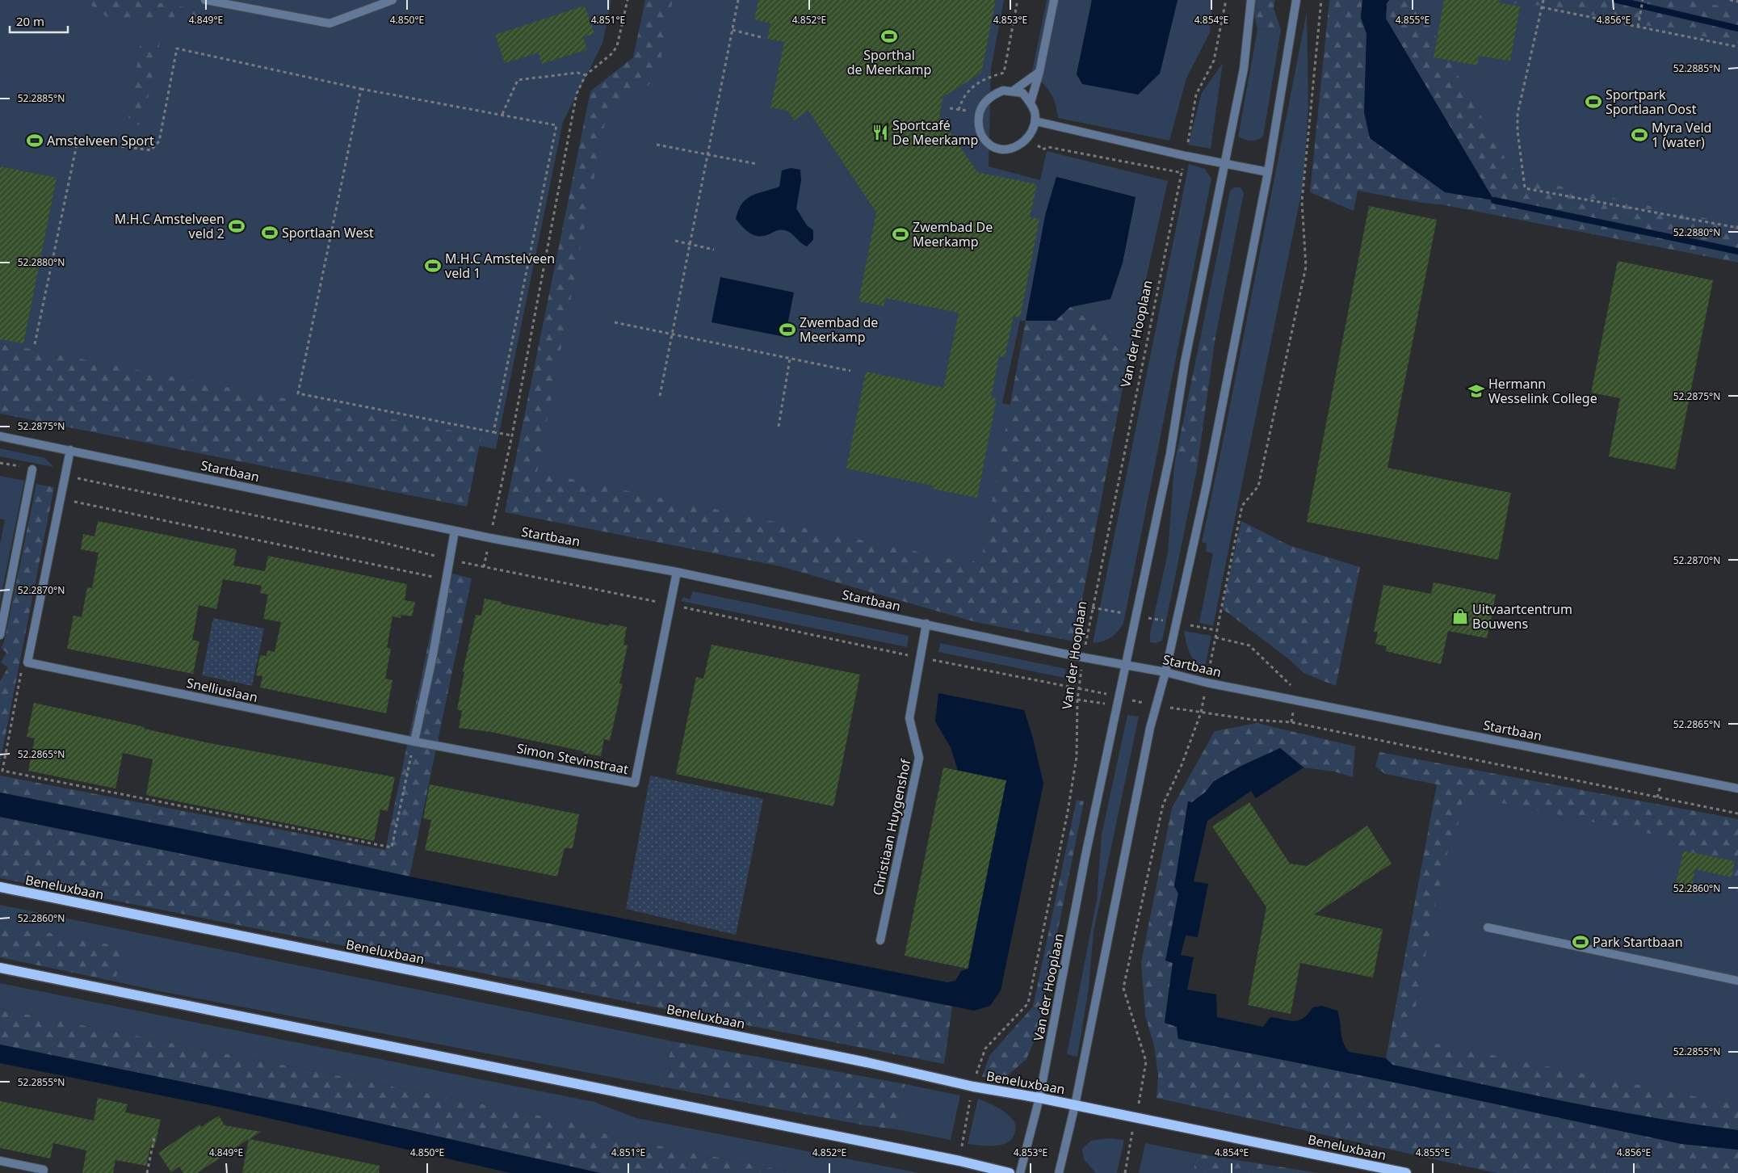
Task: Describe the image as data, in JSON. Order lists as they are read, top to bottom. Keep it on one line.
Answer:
{"streets":{"main road":["Beneluxbaan"],"street":["Van der Hooplaan","Startbaan","Snelliuslaan","Simon Stevinstraat","Christiaan Huygenshof"]},"crossings":[["Van der Hooplaan","Startbaan"],["Van der Hooplaan","Beneluxbaan"],["Startbaan","Simon Stevinstraat"],["Startbaan","Christiaan Huygenshof"],["Snelliuslaan","Simon Stevinstraat"]],"places":{"sports":["Sporthal de Meerkamp","Sportpark Sportlaan Oost","Myra Veld 1 (water)","Amstelveen Sport","M.H.C Amstelveen veld 2","Sportlaan West","Zwembad De Meerkamp","M.H.C Amstelveen veld 1","Zwembad de Meerkamp","Park Startbaan"],"restaurant":["Sportcafé De Meerkamp"],"school or university":["Hermann Wesselink College"],"shop":["Uitvaartcentrum Bouwens"]},"scale_bar":"20 m","coordinates":["4.849°E","4.850°E","4.851°E","4.852°E","4.853°E","4.854°E","4.855°E","4.856°E","52.2885°N","52.2880°N","52.2875°N","52.2870°N","52.2865°N","52.2860°N","52.2855°N"]}
